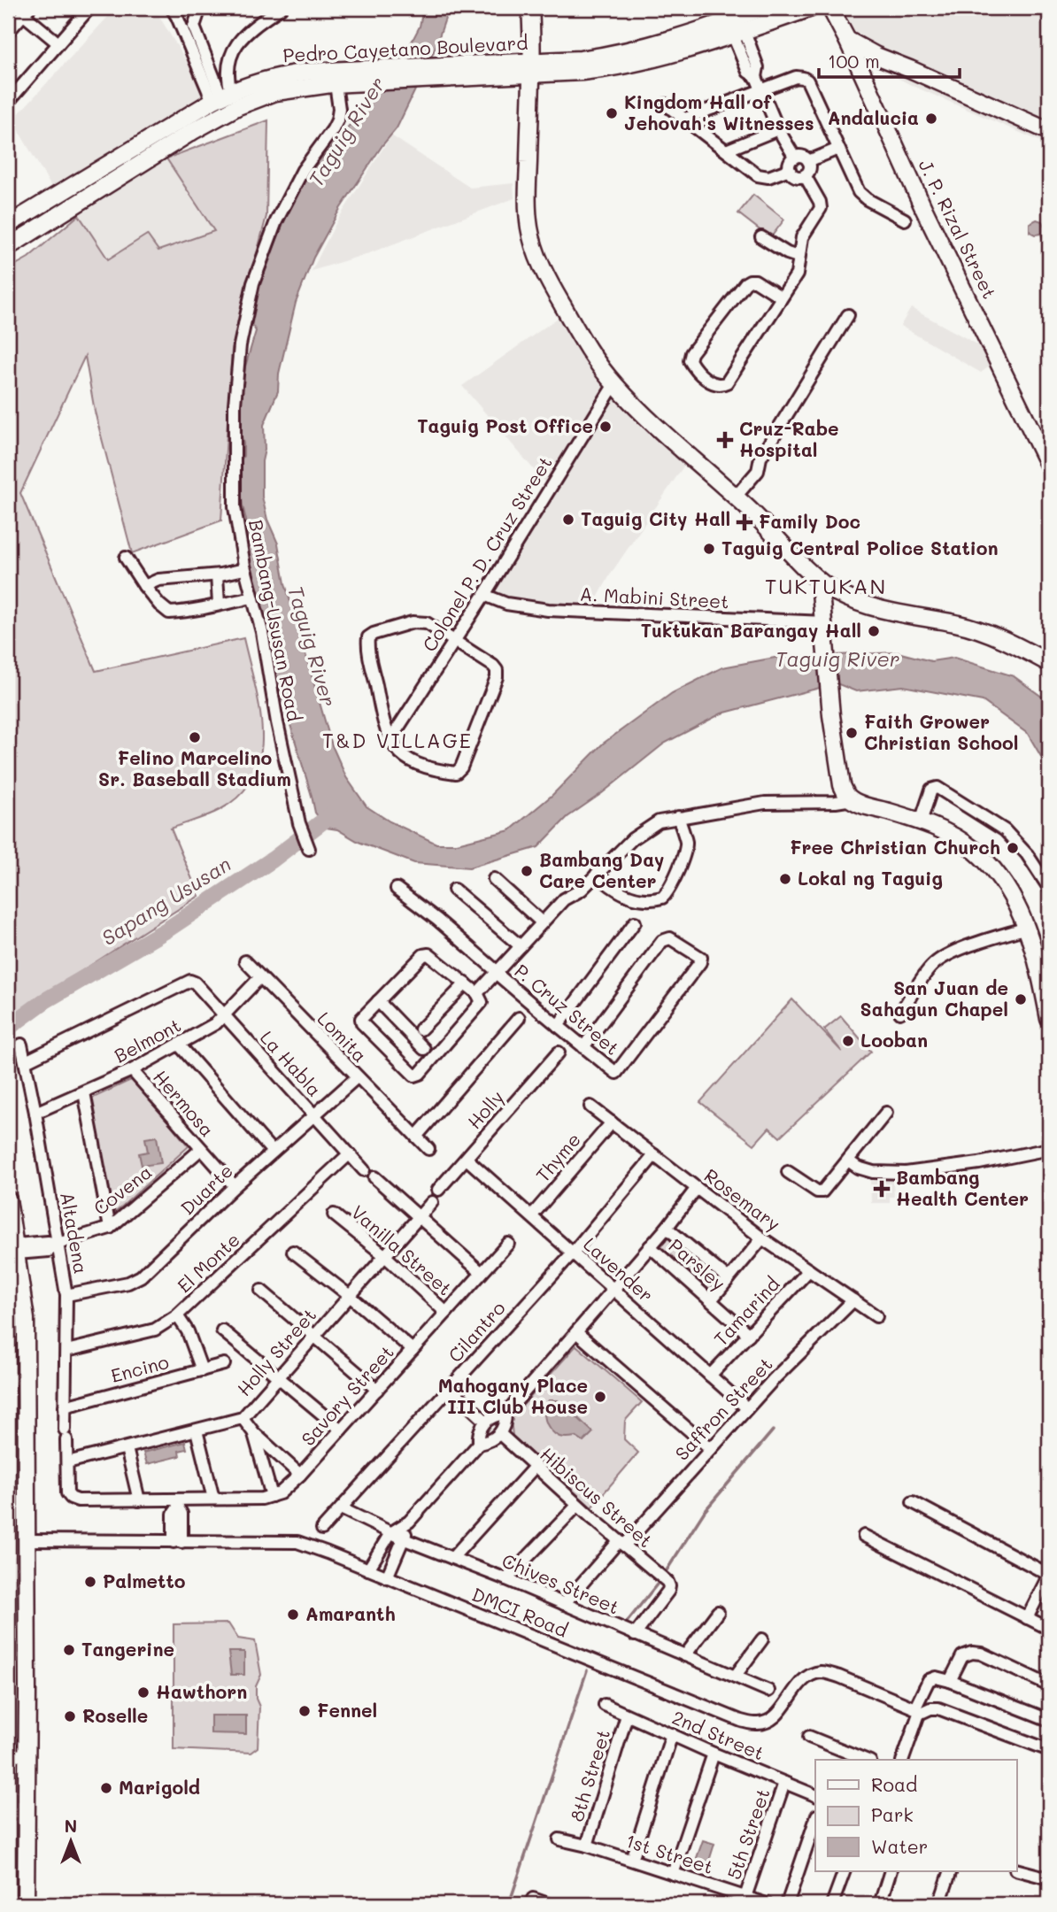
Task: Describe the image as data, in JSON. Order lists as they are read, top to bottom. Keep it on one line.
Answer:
{"streets":{"main road":["Pedro Cayetano Boulevard","J. P. Rizal Street"],"street":["Colonel P. D. Cruz Street","A. Mabini Street","Bambang-Ususan Road","P. Cruz Street","Lomita","Belmont","La Habla","Hermosa","Holly","Thyme","Duarte","Covena","Rosemary","Altadena","Vanilla Street","El Monte","Parsley","Lavender","Tamarind","Cilantro","Holly Street","Encino","Savory Street","Saffron Street","Hibiscus Street","Chives Street","DMCI Road","2nd Street","8th Street","5th Street","1st Street"]},"crossings":[["Pedro Cayetano Boulevard","Bambang-Ususan Road"],["Colonel P. D. Cruz Street","A. Mabini Street"],["Lomita","Belmont"],["Lomita","Duarte"],["Belmont","La Habla"],["Belmont","Hermosa"],["Belmont","Altadena"],["La Habla","Duarte"],["La Habla","Altadena"],["La Habla","El Monte"],["Hermosa","Duarte"],["Hermosa","Covena"],["Holly","Lavender"],["Thyme","Rosemary"],["Thyme","Lavender"],["Duarte","Altadena"],["Covena","Altadena"],["Rosemary","Tamarind"],["Rosemary","Cilantro"],["Rosemary","Saffron Street"],["Altadena","El Monte"],["Altadena","Holly Street"],["Altadena","Encino"],["Vanilla Street","Holly Street"],["Vanilla Street","Savory Street"],["Parsley","Tamarind"],["Lavender","Tamarind"],["Lavender","Cilantro"],["Lavender","Saffron Street"],["Cilantro","Chives Street"],["Saffron Street","Hibiscus Street"],["Saffron Street","Chives Street"],["Hibiscus Street","Chives Street"],["2nd Street","8th Street"],["2nd Street","5th Street"],["8th Street","1st Street"],["5th Street","1st Street"]],"districts":["TUKTUKAN","T&D VILLAGE"],"water":["Taguig River","Sapang Ususan"],"places":{"other":["Kingdom Hall of Jehovah's Witnesses","Andalucia","Taguig Post Office","Taguig City Hall","Taguig Central Police Station","Tuktukan Barangay Hall","Faith Grower Christian School","Felino Marcelino Sr. Baseball Stadium","Free Christian Church","Bambang Day Care Center","Lokal ng Taguig","San Juan de Sahagun Chapel","Looban","Mahogany Place III Club House","Palmetto","Amaranth","Tangerine","Hawthorn","Fennel","Roselle","Marigold"],"health":["Cruz-Rabe Hospital","Family Doc","Bambang Health Center"]},"legend":["Road","Park","Water"],"scale_bar":"100 m","north":"top"}
